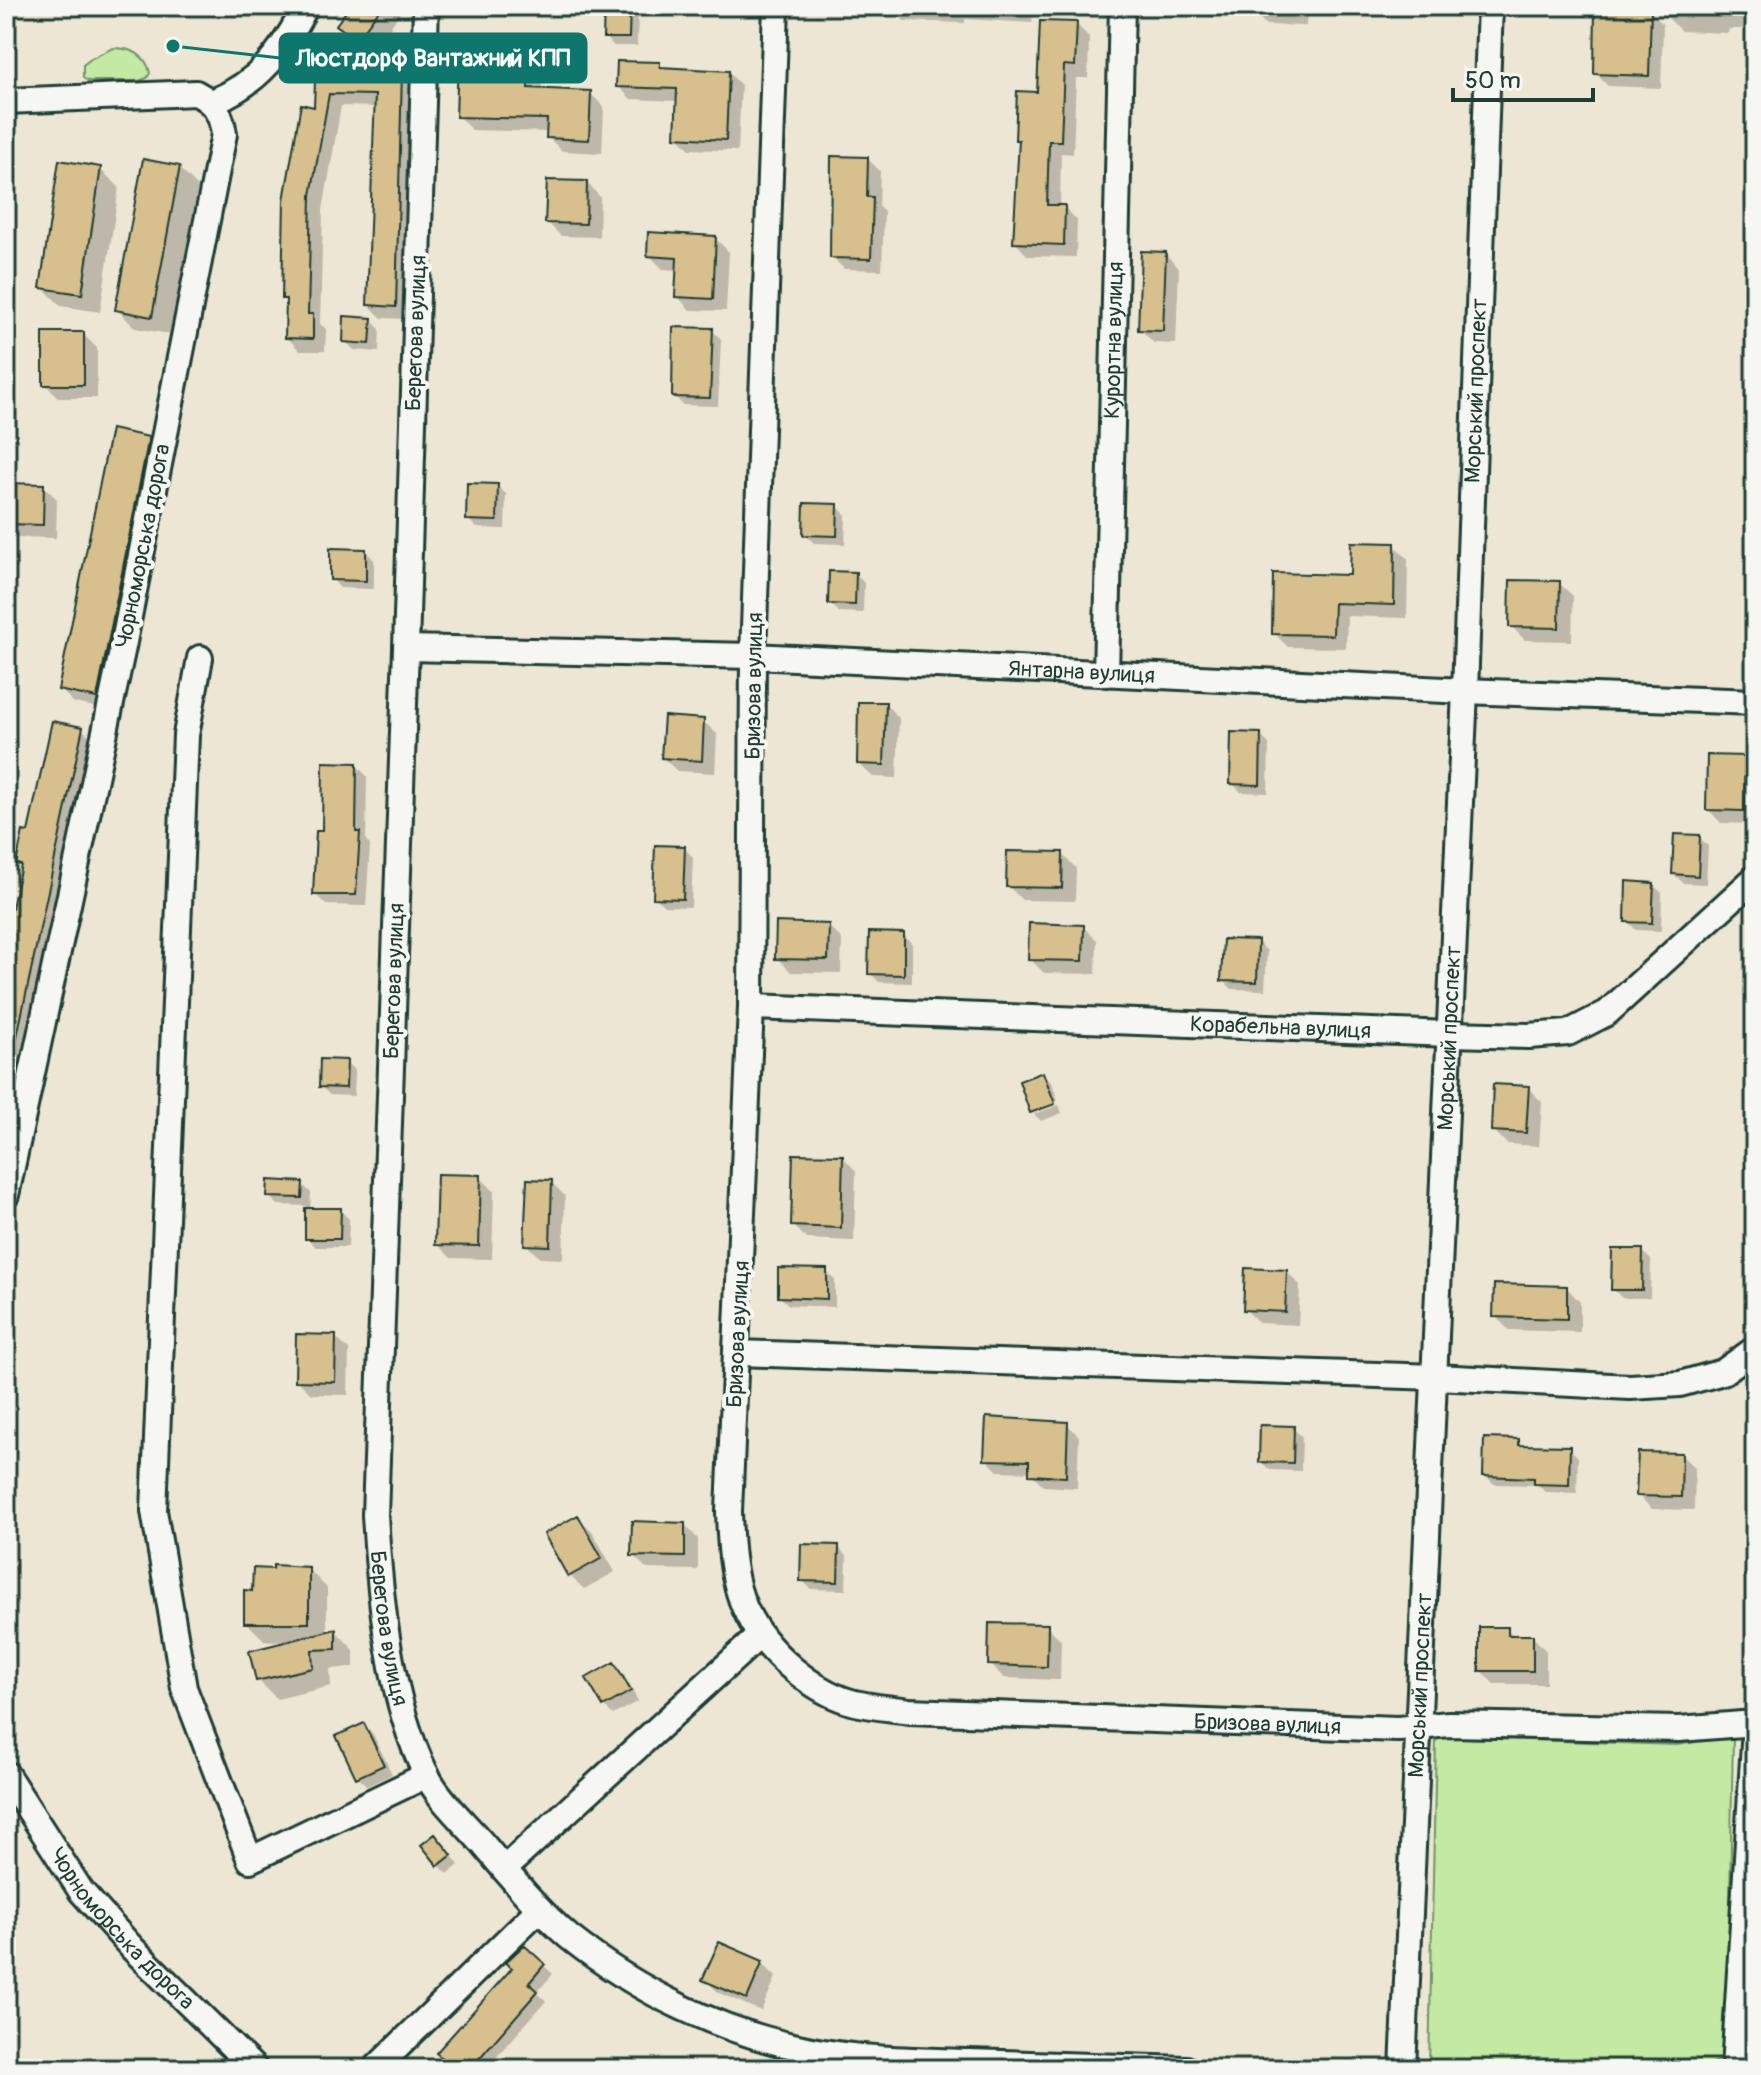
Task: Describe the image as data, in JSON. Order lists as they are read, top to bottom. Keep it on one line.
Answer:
{"streets":{"street":["Берегова вулиця","Курортна вулиця","Морський проспект","Чорноморська дорога","Янтарна вулиця","Бризова вулиця","Корабельна вулиця"]},"crossings":[["Берегова вулиця","Янтарна вулиця"],["Курортна вулиця","Янтарна вулиця"],["Морський проспект","Янтарна вулиця"],["Морський проспект","Бризова вулиця"],["Морський проспект","Корабельна вулиця"],["Янтарна вулиця","Бризова вулиця"],["Бризова вулиця","Корабельна вулиця"]],"places":["Люстдорф Вантажний КПП"],"scale_bar":"50 m"}
